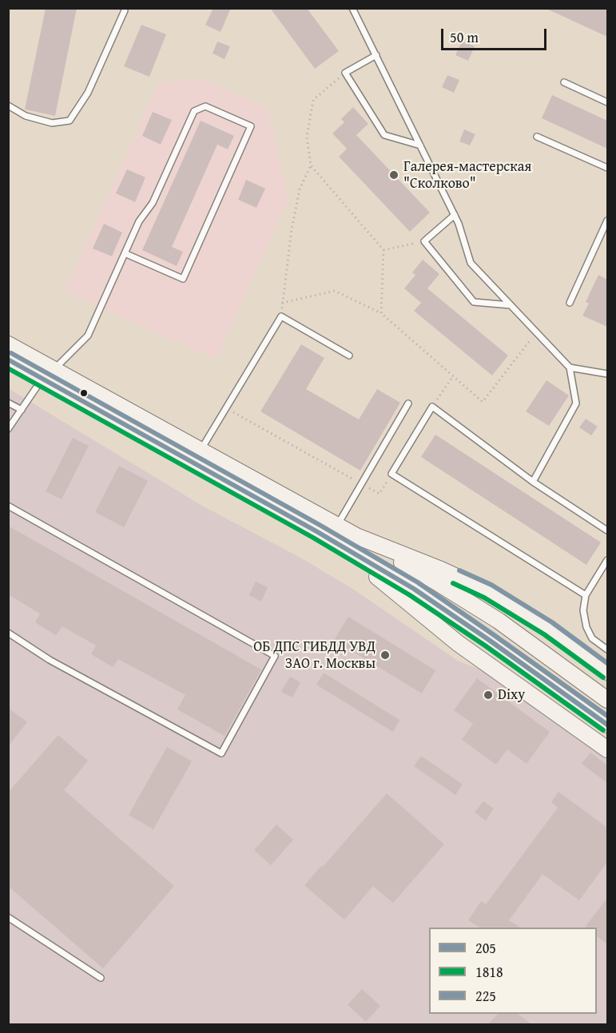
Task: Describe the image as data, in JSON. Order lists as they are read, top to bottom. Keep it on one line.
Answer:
{"places":["Галерея-мастерская \"Сколково\"","ОБ ДПС ГИБДД УВД ЗАО г. Москвы","Dixy"],"lines":["transit line 225","transit line 205","transit line 1818"],"legend":["205","1818","225"],"scale_bar":"50 m"}
